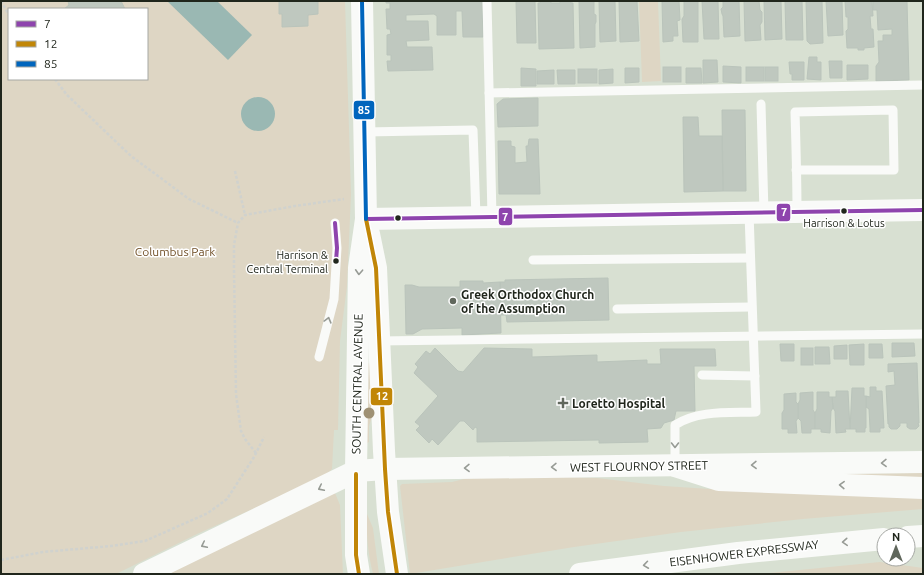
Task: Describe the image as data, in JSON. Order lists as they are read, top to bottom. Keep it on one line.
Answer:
{"streets":{"main road":["SOUTH CENTRAL AVENUE","WEST FLOURNOY STREET","EISENHOWER EXPRESSWAY"]},"crossings":[["SOUTH CENTRAL AVENUE","WEST FLOURNOY STREET"]],"parks":["Columbus Park"],"places":{"other":["Harrison & Lotus","Harrison & Central Terminal","Greek Orthodox Church of the Assumption"],"health":["Loretto Hospital"]},"lines":["transit line 85","transit line 7","transit line 12"],"legend":["7","12","85"],"north":"top"}
